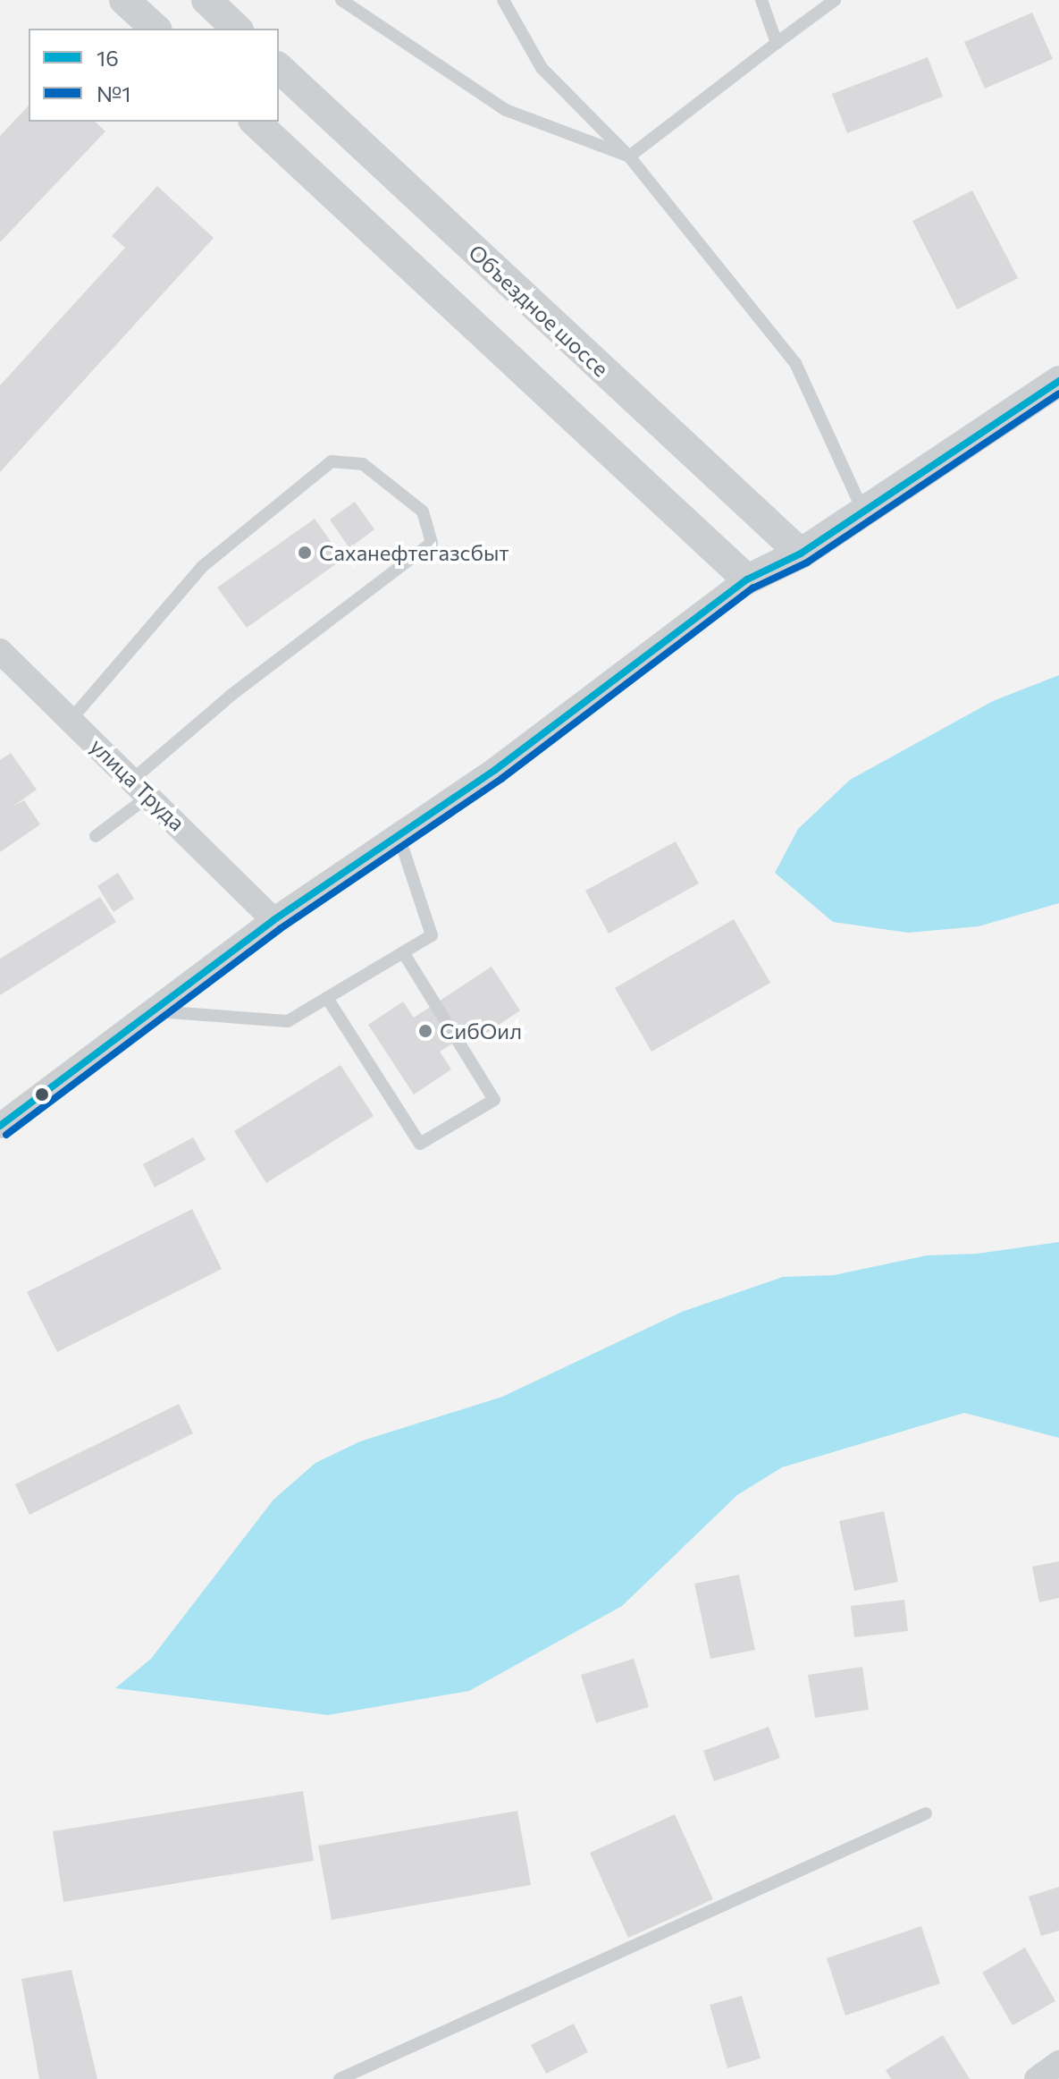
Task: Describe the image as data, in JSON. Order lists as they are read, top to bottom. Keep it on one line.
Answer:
{"streets":{"street":["Объездное шоссе","улица Труда"]},"places":["Саханефтегазсбыт","СибОил"],"lines":["transit line 16","transit line №1"],"legend":["16","№1"]}
